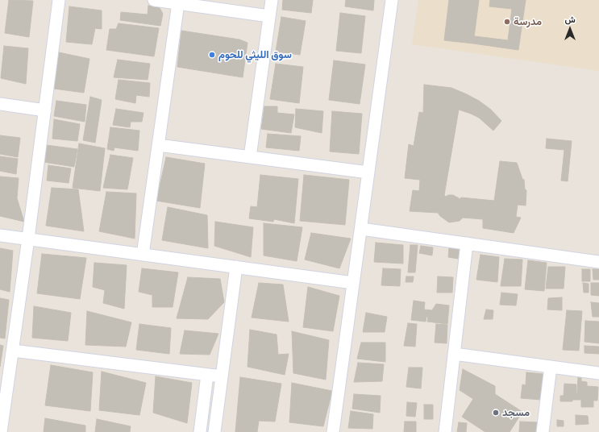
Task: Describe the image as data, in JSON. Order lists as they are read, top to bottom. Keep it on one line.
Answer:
{"places":["مدرسة","سوق الليثي للحوم","مسجد"],"north":"top"}
